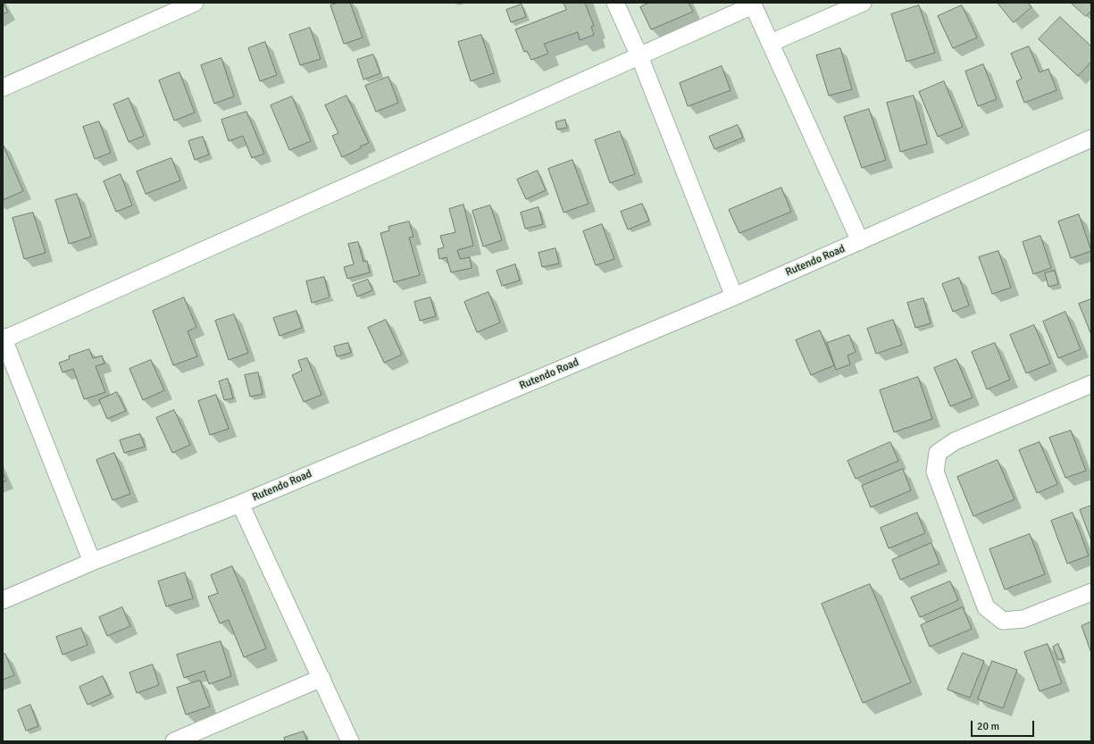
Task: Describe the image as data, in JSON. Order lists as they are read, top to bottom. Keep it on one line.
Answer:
{"streets":{"street":["Rutendo Road"]},"scale_bar":"20 m"}
